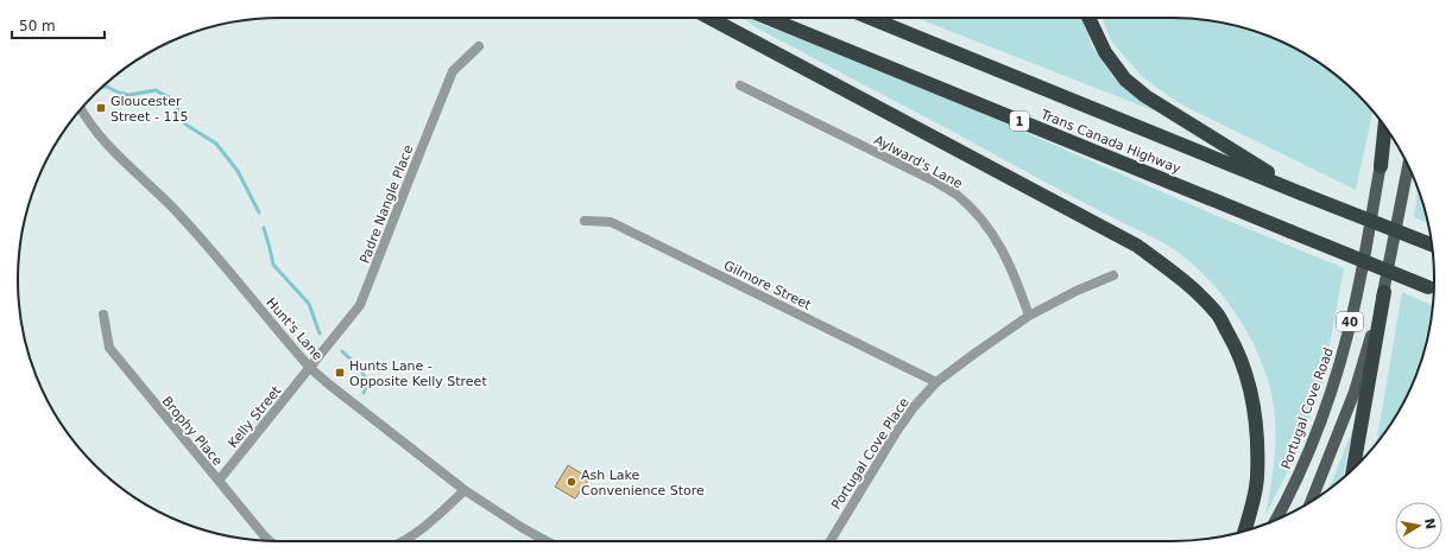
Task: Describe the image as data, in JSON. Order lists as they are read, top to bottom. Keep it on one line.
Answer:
{"streets":{"highway":["1","Trans Canada Highway"],"main road":["40","Portugal Cove Road"],"street":["Aylward's Lane","Padre Nangle Place","Gilmore Street","Hunt's Lane","Kelly Street","Brophy Place","Portugal Cove Place"]},"crossings":[["Aylward's Lane","Portugal Cove Place"],["Padre Nangle Place","Hunt's Lane"],["Padre Nangle Place","Kelly Street"],["Gilmore Street","Portugal Cove Place"],["Hunt's Lane","Kelly Street"],["Kelly Street","Brophy Place"]],"places":{"transit":["Gloucester Street - 115","Hunts Lane - Opposite Kelly Street"],"other":["Ash Lake Convenience Store"]},"scale_bar":"50 m","north":"right"}
